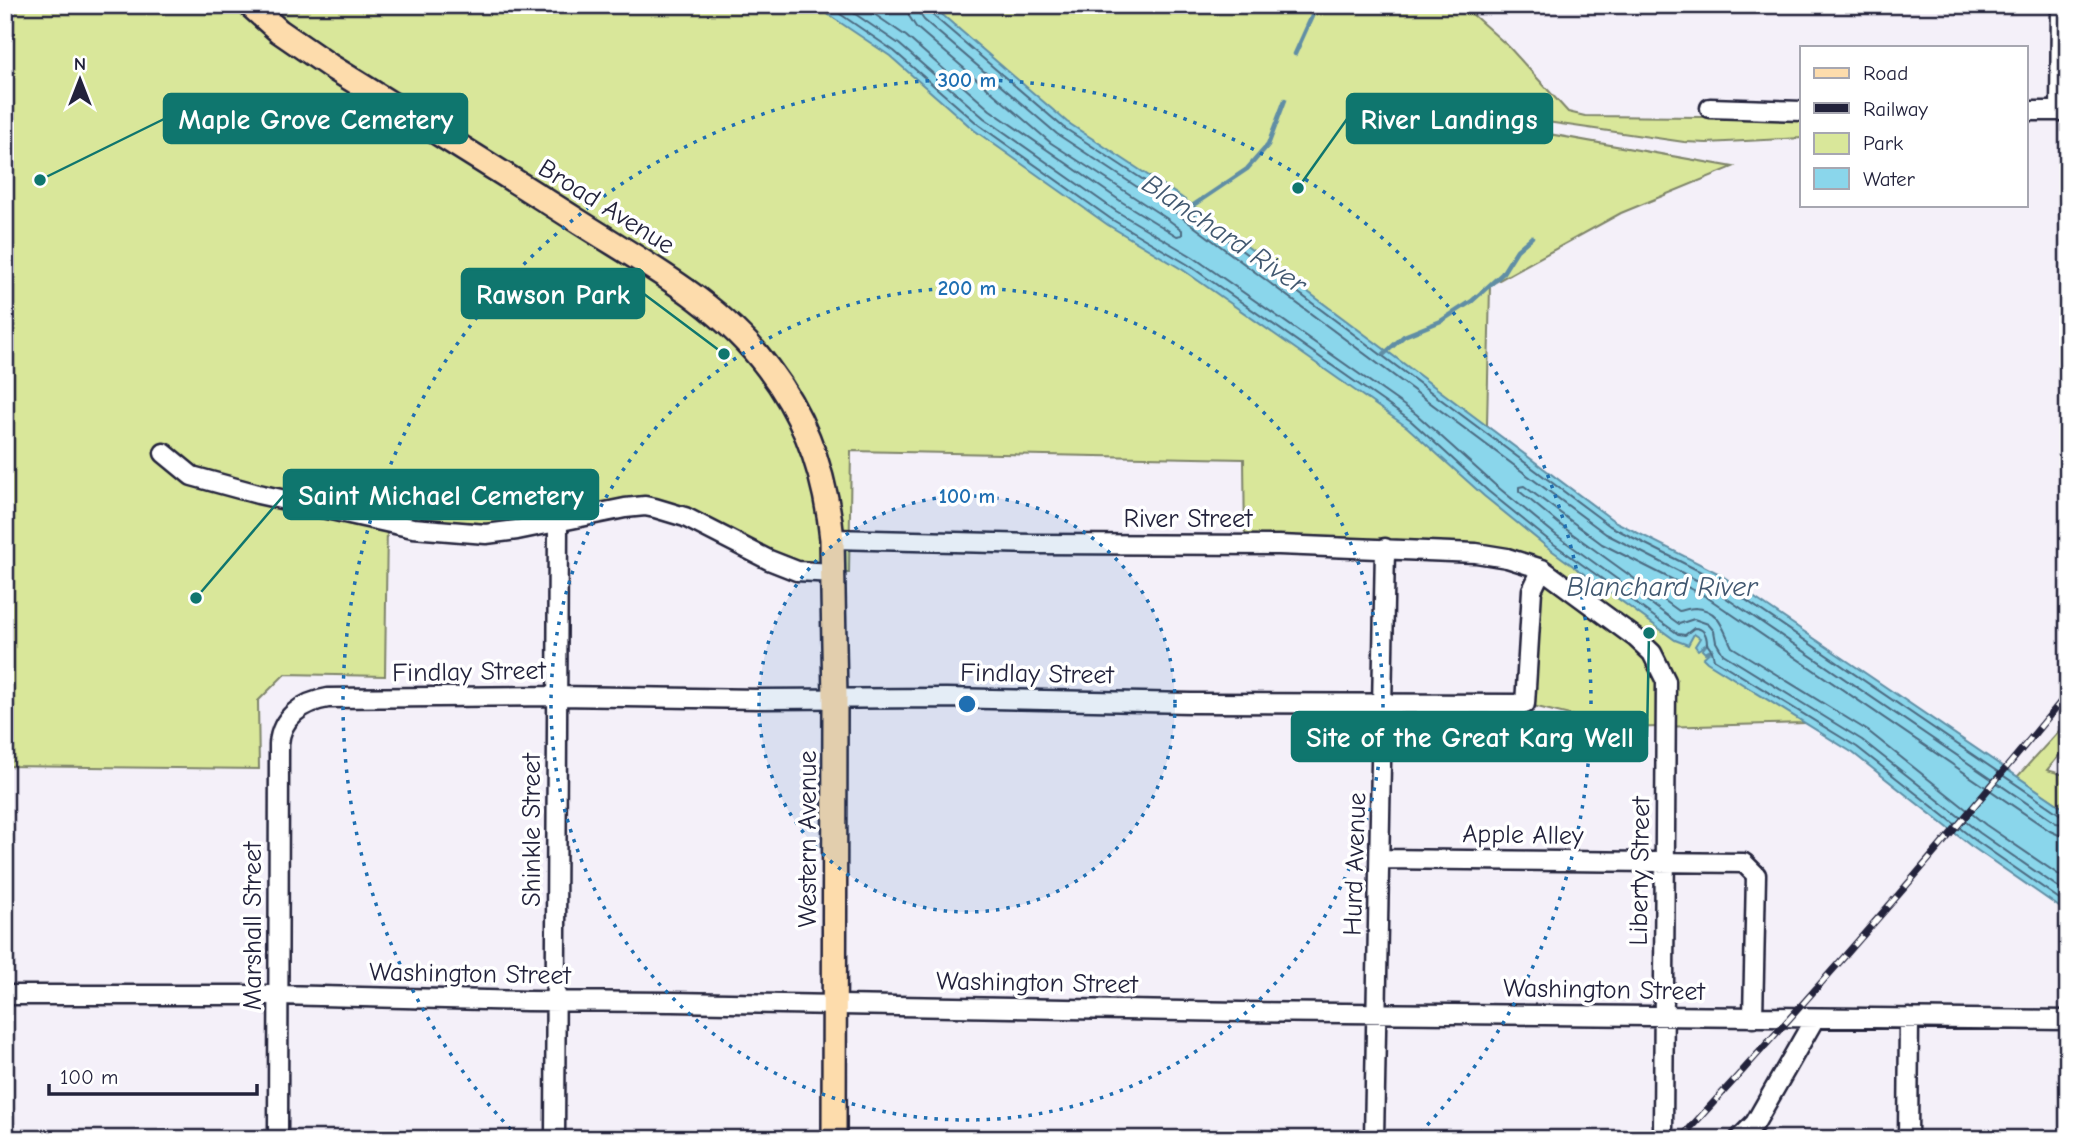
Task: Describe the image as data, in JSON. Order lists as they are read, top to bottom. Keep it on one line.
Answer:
{"streets":{"main road":["Broad Avenue","Western Avenue"],"street":["River Street","Findlay Street","Shinkle Street","Apple Alley","Hurd Avenue","Liberty Street","Marshall Street","Washington Street"]},"crossings":[["Broad Avenue","River Street"],["Broad Avenue","Western Avenue"],["River Street","Findlay Street"],["River Street","Western Avenue"],["River Street","Hurd Avenue"],["River Street","Liberty Street"],["Findlay Street","Shinkle Street"],["Findlay Street","Western Avenue"],["Findlay Street","Hurd Avenue"],["Findlay Street","Liberty Street"],["Findlay Street","Marshall Street"],["Shinkle Street","Washington Street"],["Apple Alley","Hurd Avenue"],["Apple Alley","Liberty Street"],["Apple Alley","Washington Street"],["Western Avenue","Washington Street"],["Hurd Avenue","Washington Street"],["Liberty Street","Washington Street"],["Marshall Street","Washington Street"]],"water":["Blanchard River"],"places":["Maple Grove Cemetery","River Landings","Rawson Park","Saint Michael Cemetery","Site of the Great Karg Well"],"legend":["Road","Railway","Park","Water"],"scale_bar":"100 m","north":"top","rings":["300 m","200 m","100 m"]}
